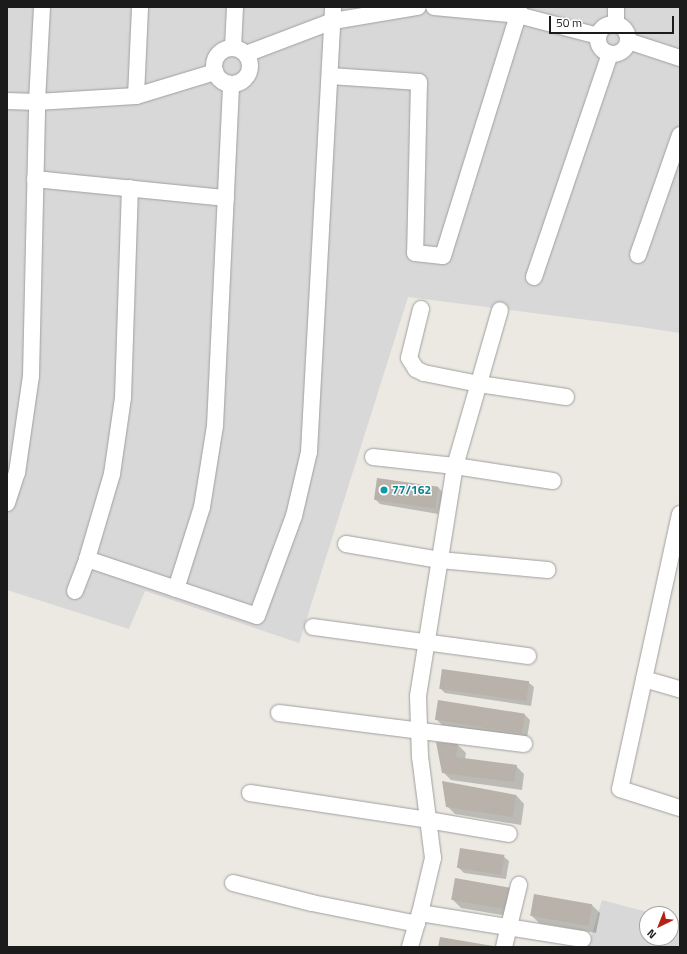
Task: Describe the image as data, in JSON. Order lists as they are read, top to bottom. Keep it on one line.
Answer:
{"places":["77/162"],"scale_bar":"50 m","north":"bottom left"}
